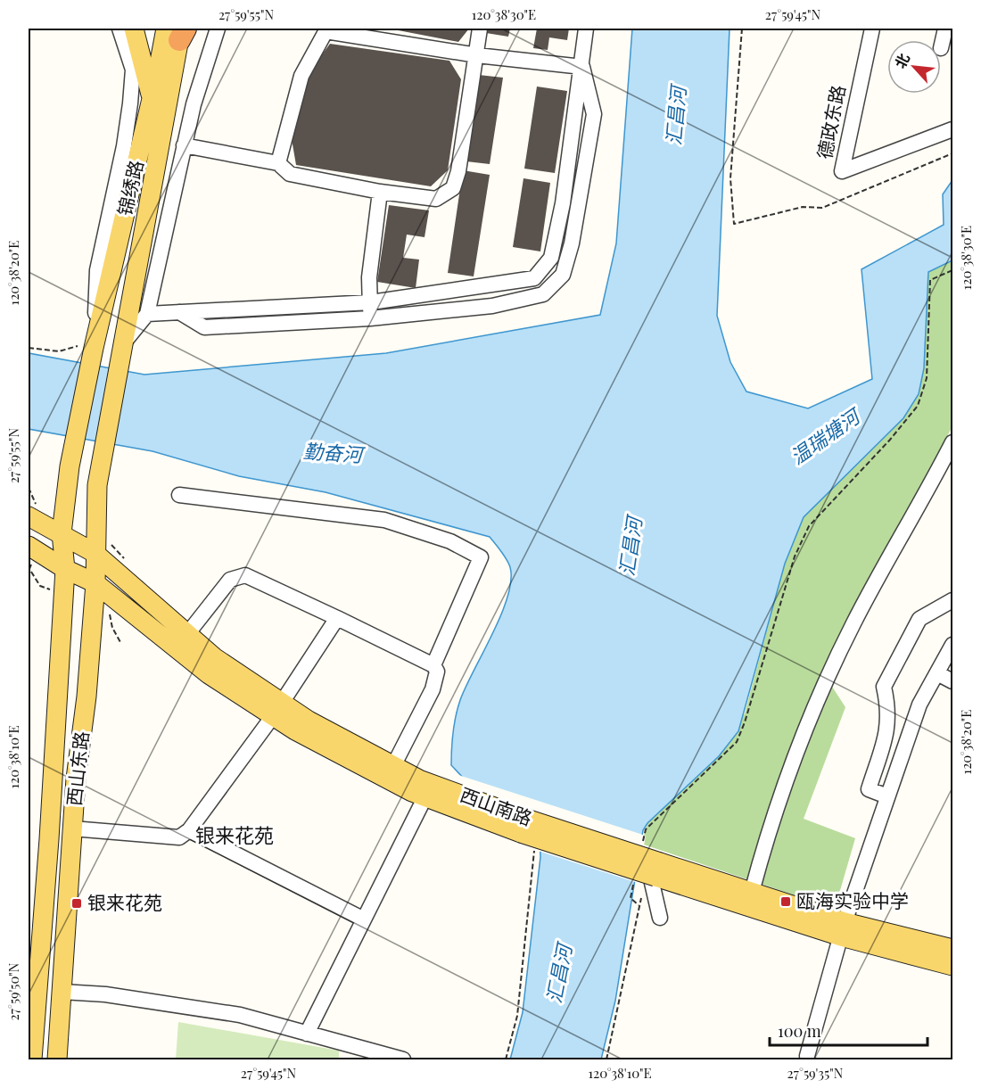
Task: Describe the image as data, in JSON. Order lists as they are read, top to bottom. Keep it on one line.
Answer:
{"streets":{"main road":["锦绣路","西山东路","西山南路"],"street":["德政东路"]},"crossings":[["锦绣路","西山东路"],["锦绣路","西山南路"],["西山东路","西山南路"]],"districts":["银来花苑"],"water":["汇昌河","温瑞塘河","勤奋河"],"places":{"transit":["瓯海实验中学","银来花苑"]},"scale_bar":"100 m","north":"top left","coordinates":["27°59'55\"N","120°38'30\"E","27°59'45\"N","120°38'20\"E","120°38'10\"E","27°59'50\"N","27°59'35\"N"]}
